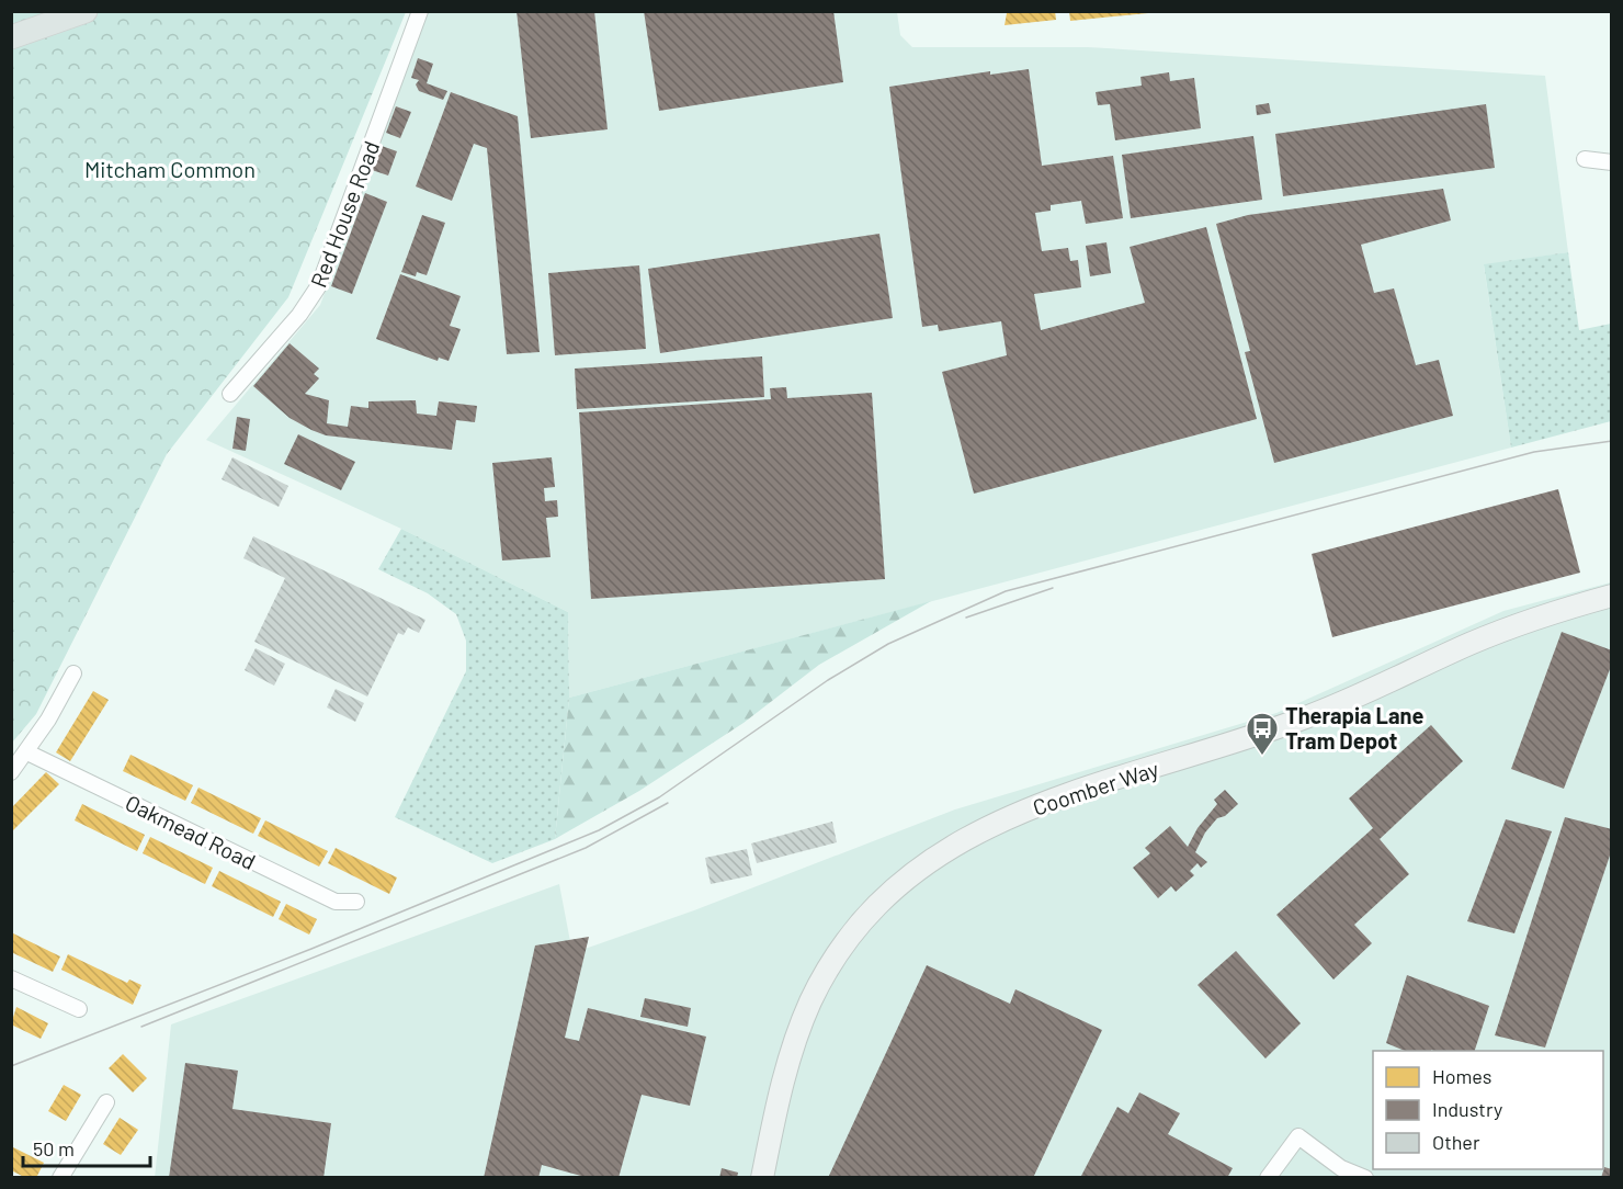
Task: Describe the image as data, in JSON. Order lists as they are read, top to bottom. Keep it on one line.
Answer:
{"streets":{"street":["Red House Road","Coomber Way","Oakmead Road"]},"parks":["Mitcham Common"],"places":{"bus stop":["Therapia Lane Tram Depot"]},"legend":["Homes","Industry","Other"],"scale_bar":"50 m"}
